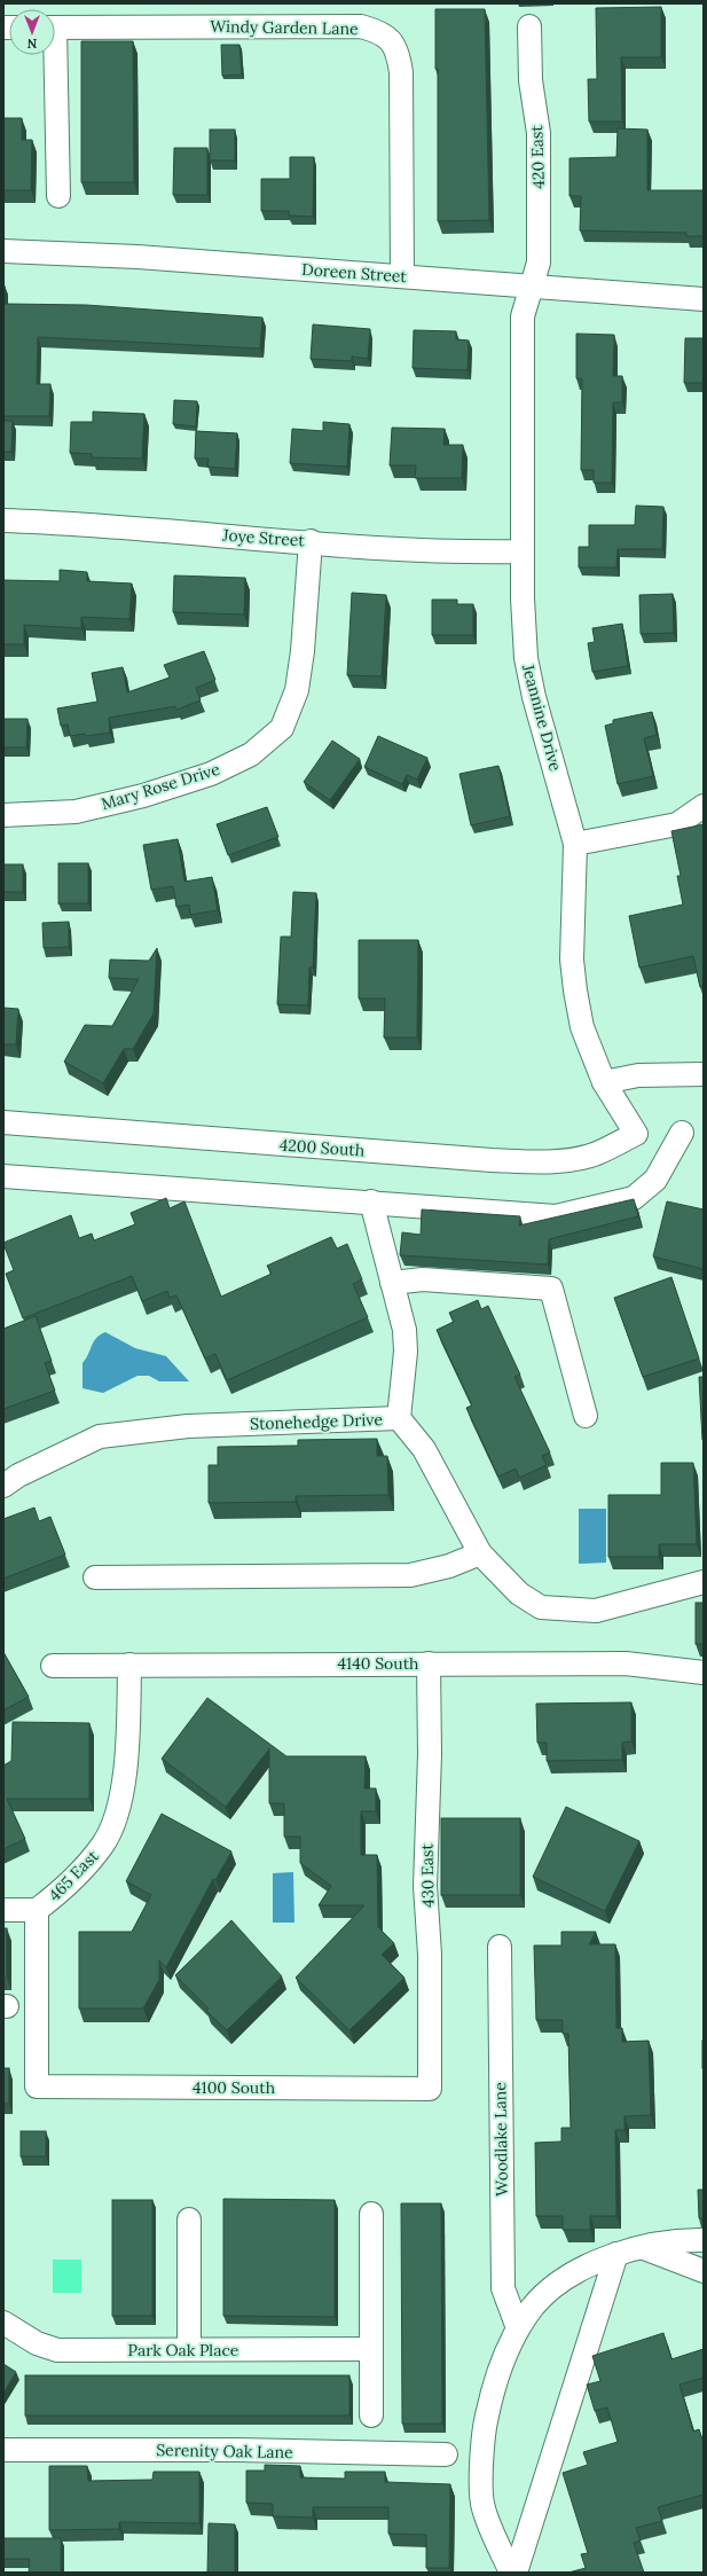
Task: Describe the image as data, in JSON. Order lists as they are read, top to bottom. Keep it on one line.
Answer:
{"streets":{"street":["Windy Garden Lane","420 East","Doreen Street","Joye Street","Jeannine Drive","Mary Rose Drive","4200 South","Stonehedge Drive","4140 South","465 East","430 East","4100 South","Woodlake Lane","Park Oak Place","Serenity Oak Lane"]},"crossings":[["Windy Garden Lane","Doreen Street"],["420 East","Doreen Street"],["420 East","Jeannine Drive"],["Doreen Street","Jeannine Drive"],["Joye Street","Jeannine Drive"],["Joye Street","Mary Rose Drive"],["Jeannine Drive","4200 South"],["4140 South","465 East"],["4140 South","430 East"],["465 East","4100 South"],["430 East","4100 South"]],"north":"bottom"}
